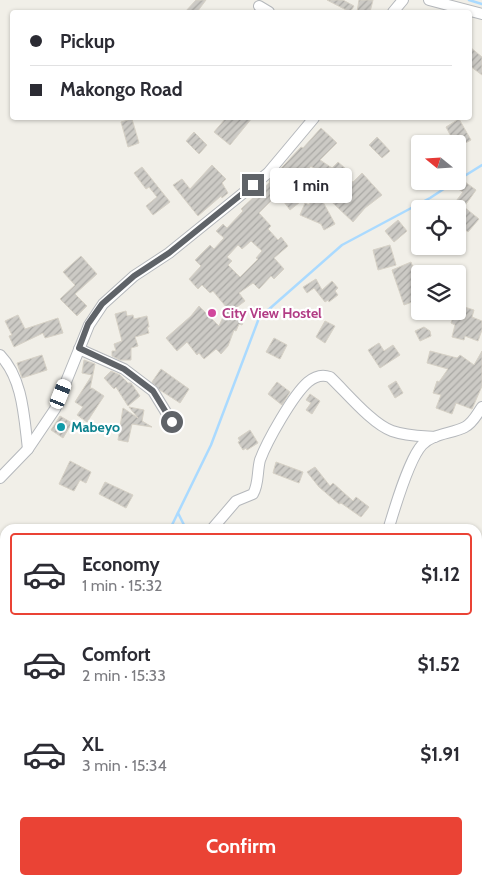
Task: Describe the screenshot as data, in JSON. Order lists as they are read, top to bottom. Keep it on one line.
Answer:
{"places":["City View Hostel","Mabeyo"],"north":"left","page":{"banner":["Pickup","Makongo Road"],"bubble":"1 min","list":[{"name":"Economy","note":"1 min · 15:32","value":"$1.12"},{"name":"Comfort","note":"2 min · 15:33","value":"$1.52"},{"name":"XL","note":"3 min · 15:34","value":"$1.91"}],"buttons":"Confirm"}}
